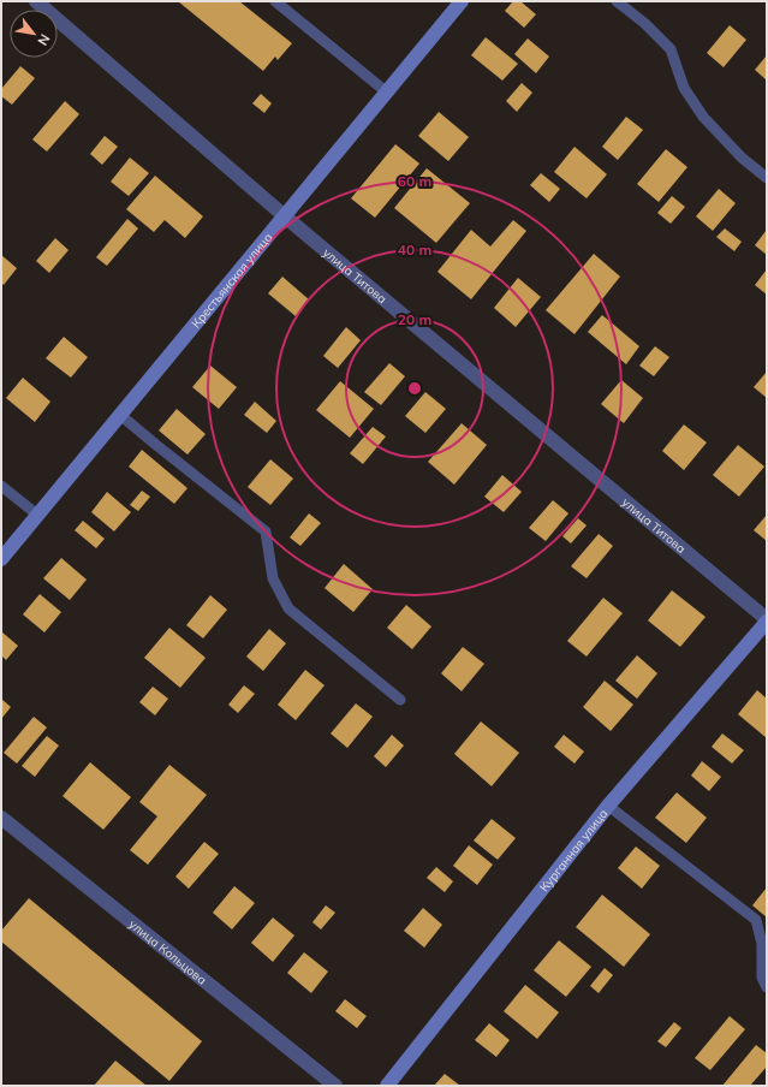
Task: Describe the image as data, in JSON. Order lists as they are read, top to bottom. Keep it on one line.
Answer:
{"streets":{"street":["улица Титова","Крестьянская улица","Курганная улица","улица Кольцова"]},"crossings":[["улица Титова","Крестьянская улица"],["улица Титова","Курганная улица"]],"north":"bottom right","rings":["60 m","40 m","20 m"]}
